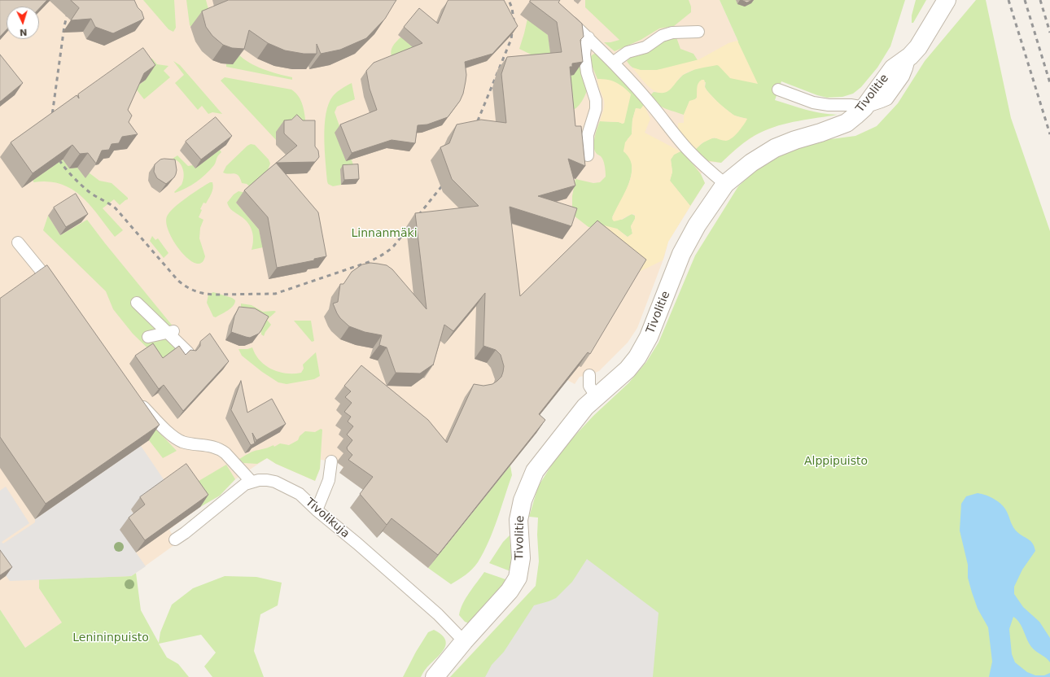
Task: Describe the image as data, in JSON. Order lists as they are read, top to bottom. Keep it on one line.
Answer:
{"streets":{"street":["Tivolitie"],"lane":["Tivolikuja"]},"crossings":[["Tivolitie","Tivolikuja"]],"parks":["Linnanmäki","Alppipuisto","Lenininpuisto"],"north":"bottom"}
